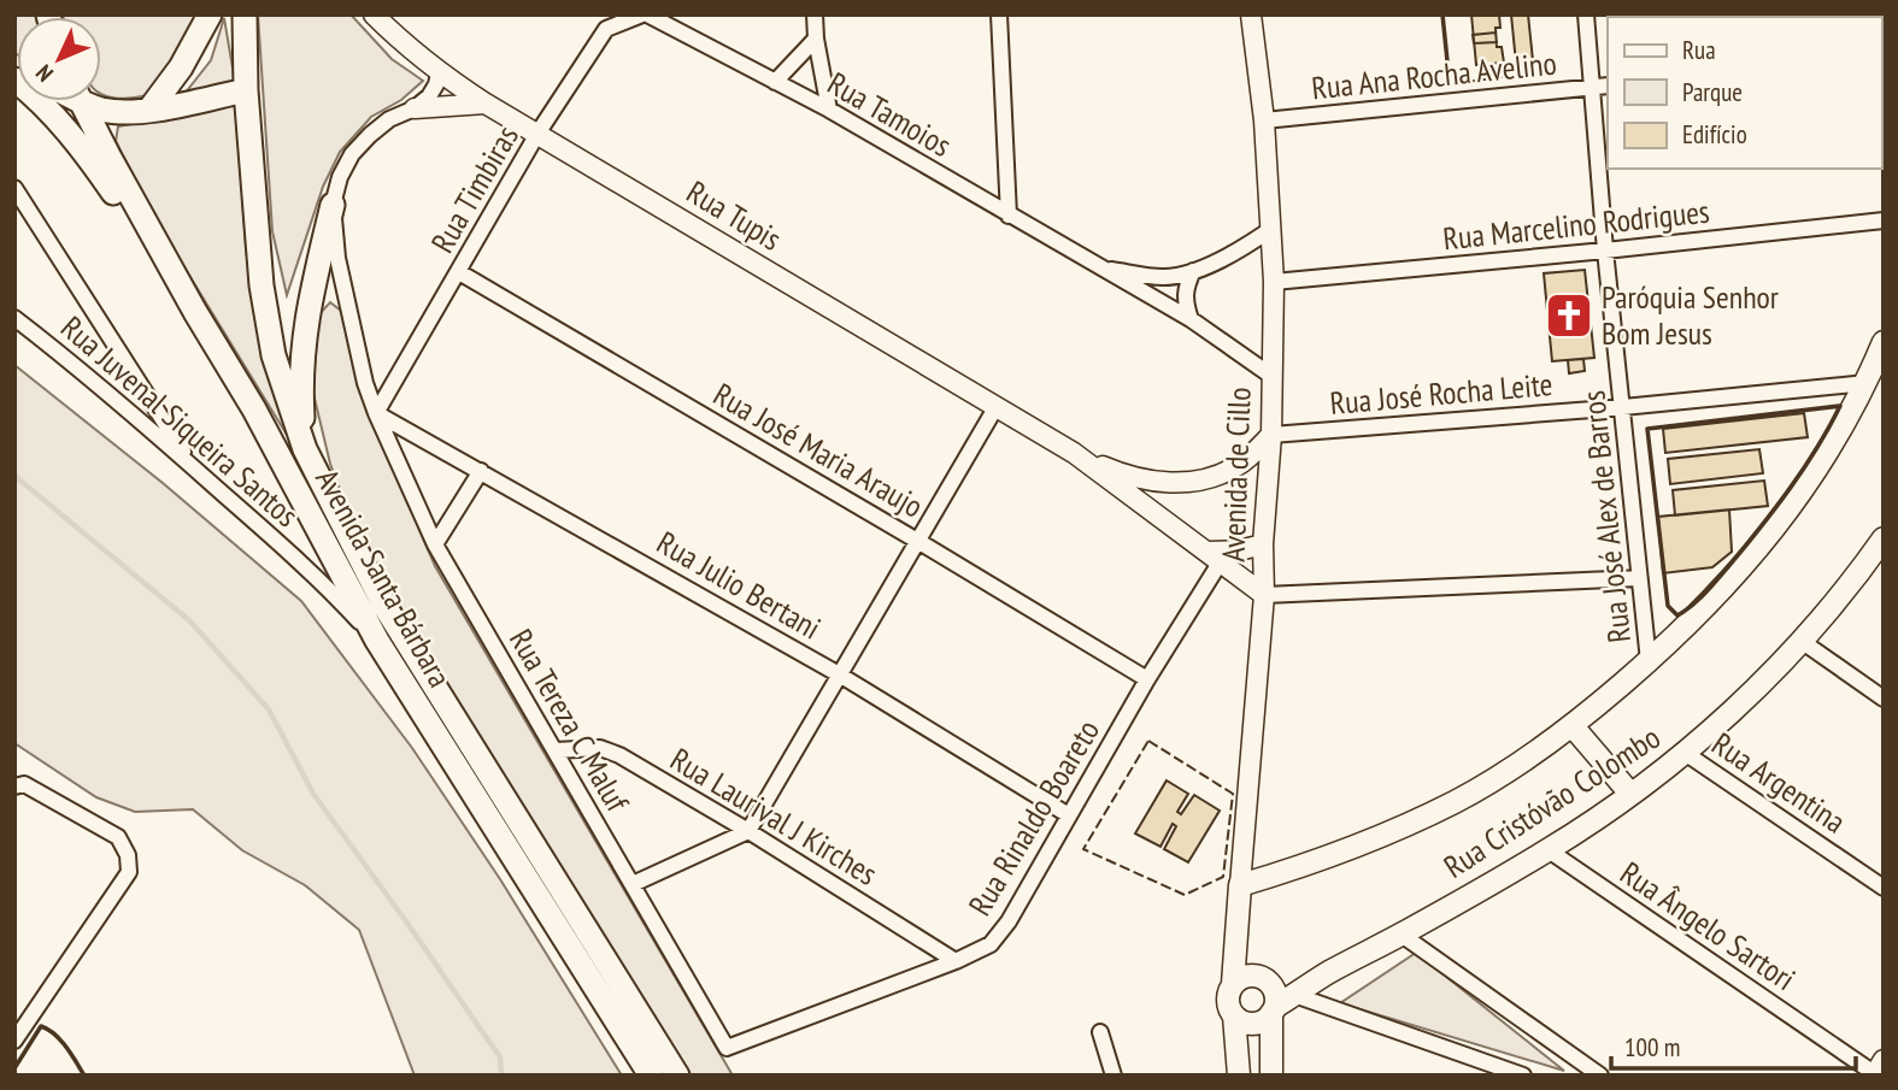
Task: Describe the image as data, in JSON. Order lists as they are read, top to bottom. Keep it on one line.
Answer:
{"streets":{"main road":["Avenida de Cillo","Avenida Santa Bárbara","Rua Cristóvão Colombo"],"street":["Rua Ana Rocha Avelino","Rua Tamoios","Rua Timbiras","Rua Tupis","Rua Marcelino Rodrigues","Rua José Rocha Leite","Rua Juvenal Siqueira Santos","Rua José Maria Araujo","Rua José Alex de Barros","Rua Julio Bertani","Rua Tereza C Maluf","Rua Argentina","Rua Laurival J Kirches","Rua Rinaldo Boareto","Rua Ângelo Sartori"]},"crossings":[["Rua Ana Rocha Avelino","Avenida de Cillo"],["Rua Ana Rocha Avelino","Rua José Alex de Barros"],["Rua Tamoios","Rua Timbiras"],["Rua Tamoios","Avenida de Cillo"],["Rua Timbiras","Rua Tupis"],["Rua Timbiras","Rua José Maria Araujo"],["Rua Timbiras","Rua Julio Bertani"],["Rua Timbiras","Rua Tereza C Maluf"],["Rua Tupis","Rua José Rocha Leite"],["Rua Tupis","Avenida de Cillo"],["Rua Tupis","Rua Rinaldo Boareto"],["Rua Marcelino Rodrigues","Avenida de Cillo"],["Rua Marcelino Rodrigues","Rua José Alex de Barros"],["Rua José Rocha Leite","Avenida de Cillo"],["Rua José Rocha Leite","Rua José Alex de Barros"],["Rua José Rocha Leite","Rua Cristóvão Colombo"],["Rua Juvenal Siqueira Santos","Avenida Santa Bárbara"],["Rua José Maria Araujo","Rua Rinaldo Boareto"],["Avenida de Cillo","Rua Cristóvão Colombo"],["Rua José Alex de Barros","Rua Cristóvão Colombo"],["Rua Julio Bertani","Rua Tereza C Maluf"],["Rua Julio Bertani","Rua Rinaldo Boareto"],["Rua Tereza C Maluf","Rua Laurival J Kirches"],["Rua Tereza C Maluf","Rua Rinaldo Boareto"],["Rua Argentina","Rua Cristóvão Colombo"],["Rua Cristóvão Colombo","Rua Ângelo Sartori"],["Rua Laurival J Kirches","Rua Rinaldo Boareto"]],"places":{"church":["Paróquia Senhor Bom Jesus"]},"legend":["Rua","Parque","Edifício"],"scale_bar":"100 m","north":"bottom left"}
